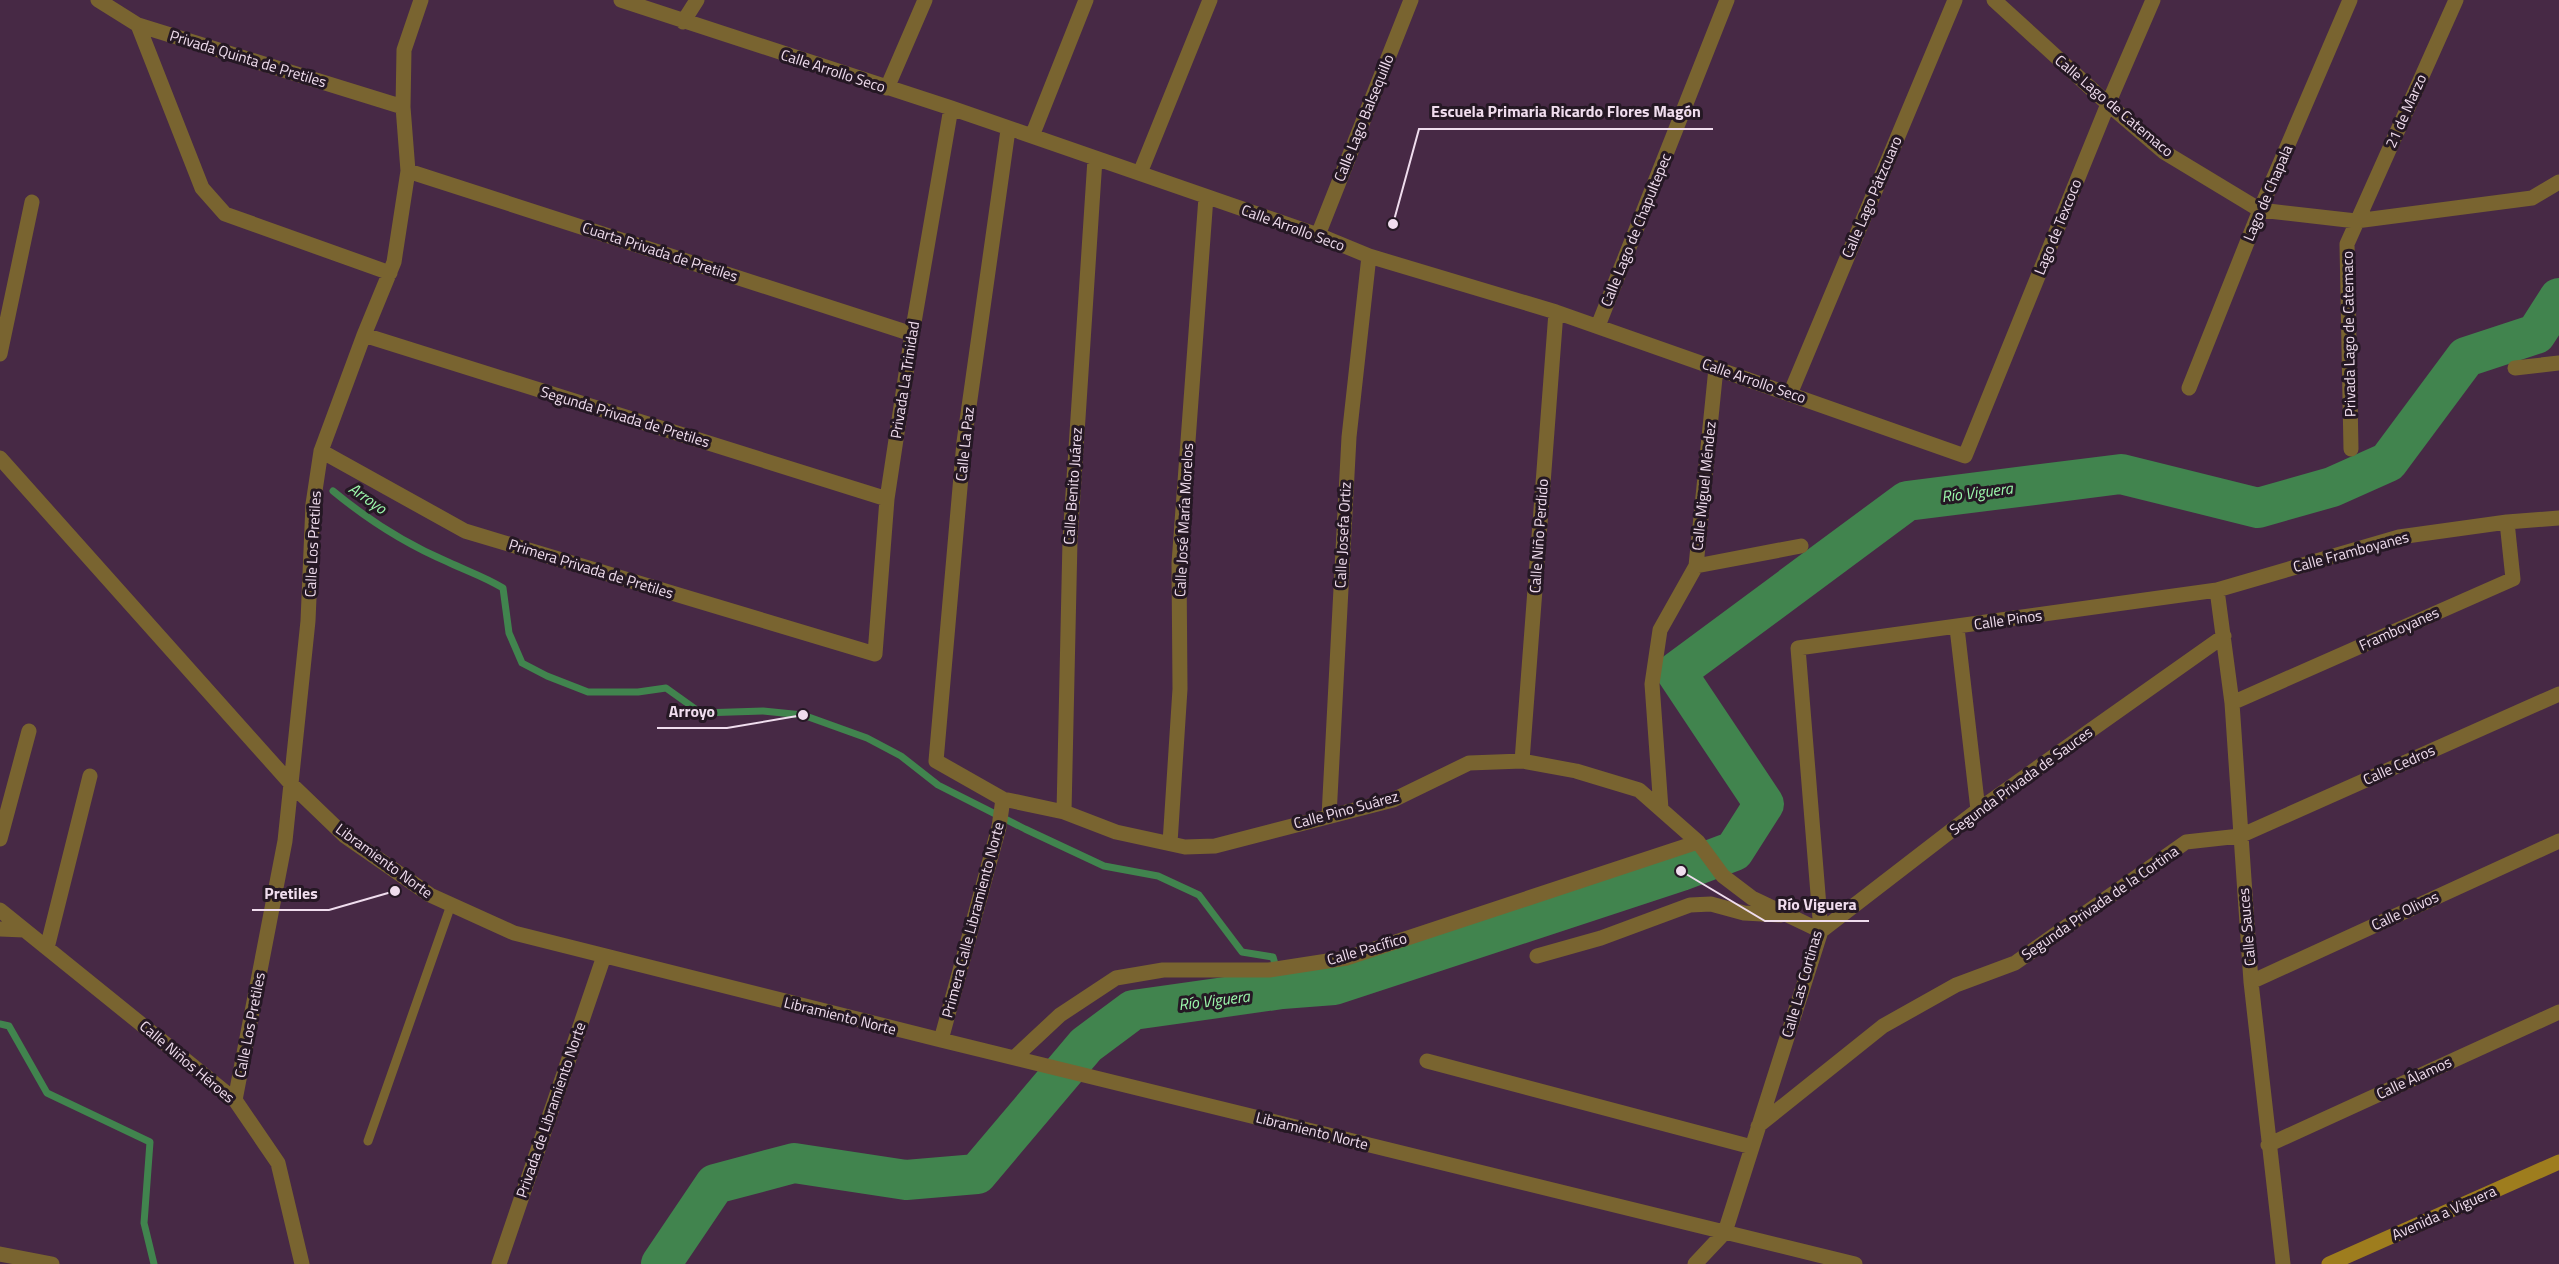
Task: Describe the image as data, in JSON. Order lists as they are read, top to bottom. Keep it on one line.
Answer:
{"streets":{"street":["Privada Quinta de Pretiles","Calle Arrollo Seco","Calle Lago de Catemaco","21 de Marzo","Calle Lago Balsequillo","Lago de Chapala","Calle Lago Pátzcuaro","Lago de Texcoco","Calle Lago de Chapultepec","Cuarta Privada de Pretiles","Privada Lago de Catemaco","Privada La Trinidad","Segunda Privada de Pretiles","Calle La Paz","Calle Benito Juárez","Calle Miguel Méndez","Calle José María Morelos","Calle Josefa Ortiz","Calle Niño Perdido","Calle Los Pretiles","Calle Framboyanes","Primera Privada de Pretiles","Calle Pinos","Framboyanes","Calle Cedros","Segunda Privada de Sauces","Calle Pino Suárez","Libramiento Norte","Segunda Privada de la Cortina","Calle Olivos","Primera Calle Libramiento Norte","Calle Sauces","Calle Pacífico","Calle Las Cortinas","Calle Niños Héroes","Calle Álamos","Privada de Libramiento Norte","Avenida a Viguera"]},"crossings":[["Privada Quinta de Pretiles","Calle Los Pretiles"],["Calle Arrollo Seco","Calle Lago Balsequillo"],["Calle Arrollo Seco","Calle Lago Pátzcuaro"],["Calle Arrollo Seco","Lago de Texcoco"],["Calle Arrollo Seco","Calle Lago de Chapultepec"],["Calle Arrollo Seco","Privada La Trinidad"],["Calle Arrollo Seco","Calle La Paz"],["Calle Arrollo Seco","Calle Benito Juárez"],["Calle Arrollo Seco","Calle Miguel Méndez"],["Calle Arrollo Seco","Calle José María Morelos"],["Calle Arrollo Seco","Calle Josefa Ortiz"],["Calle Arrollo Seco","Calle Niño Perdido"],["Calle Lago de Catemaco","21 de Marzo"],["Calle Lago de Catemaco","Lago de Chapala"],["Calle Lago de Catemaco","Lago de Texcoco"],["Calle Lago de Catemaco","Privada Lago de Catemaco"],["21 de Marzo","Privada Lago de Catemaco"],["Cuarta Privada de Pretiles","Privada La Trinidad"],["Cuarta Privada de Pretiles","Calle Los Pretiles"],["Privada La Trinidad","Segunda Privada de Pretiles"],["Privada La Trinidad","Primera Privada de Pretiles"],["Segunda Privada de Pretiles","Calle Los Pretiles"],["Calle La Paz","Calle Pino Suárez"],["Calle Benito Juárez","Calle Pino Suárez"],["Calle Miguel Méndez","Calle Pino Suárez"],["Calle José María Morelos","Calle Pino Suárez"],["Calle Josefa Ortiz","Calle Pino Suárez"],["Calle Niño Perdido","Calle Pino Suárez"],["Calle Los Pretiles","Primera Privada de Pretiles"],["Calle Los Pretiles","Libramiento Norte"],["Calle Los Pretiles","Calle Niños Héroes"],["Calle Framboyanes","Calle Pinos"],["Calle Framboyanes","Framboyanes"],["Calle Framboyanes","Calle Sauces"],["Calle Pinos","Calle Sauces"],["Calle Pinos","Calle Las Cortinas"],["Framboyanes","Calle Sauces"],["Calle Cedros","Segunda Privada de la Cortina"],["Calle Cedros","Calle Sauces"],["Segunda Privada de Sauces","Calle Pino Suárez"],["Segunda Privada de Sauces","Calle Sauces"],["Segunda Privada de Sauces","Calle Las Cortinas"],["Calle Pino Suárez","Primera Calle Libramiento Norte"],["Calle Pino Suárez","Calle Pacífico"],["Calle Pino Suárez","Calle Las Cortinas"],["Libramiento Norte","Primera Calle Libramiento Norte"],["Libramiento Norte","Calle Pacífico"],["Libramiento Norte","Calle Las Cortinas"],["Libramiento Norte","Privada de Libramiento Norte"],["Segunda Privada de la Cortina","Calle Sauces"],["Segunda Privada de la Cortina","Calle Las Cortinas"],["Calle Olivos","Calle Sauces"],["Calle Sauces","Calle Álamos"]],"water":["Río Viguera","Arroyo"],"places":["Escuela Primaria Ricardo Flores Magón","Arroyo","Río Viguera","Pretiles"]}
